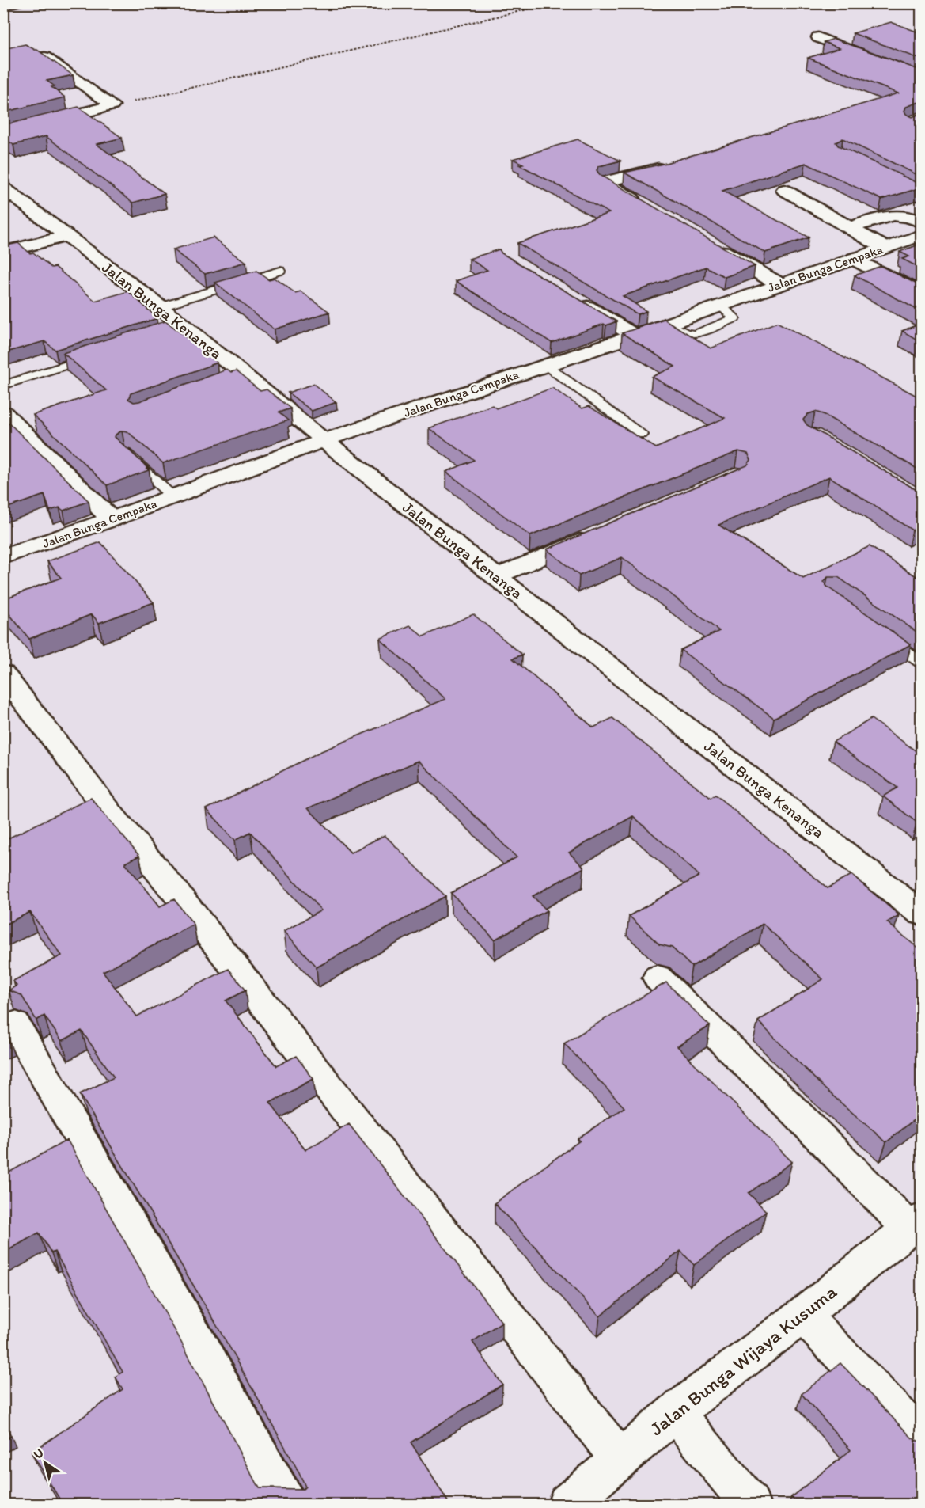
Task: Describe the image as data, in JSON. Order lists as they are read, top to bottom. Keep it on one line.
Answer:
{"streets":{"street":["Jalan Bunga Cempaka","Jalan Bunga Kenanga","Jalan Bunga Wijaya Kusuma"]},"crossings":[["Jalan Bunga Cempaka","Jalan Bunga Kenanga"]],"north":"top left"}
